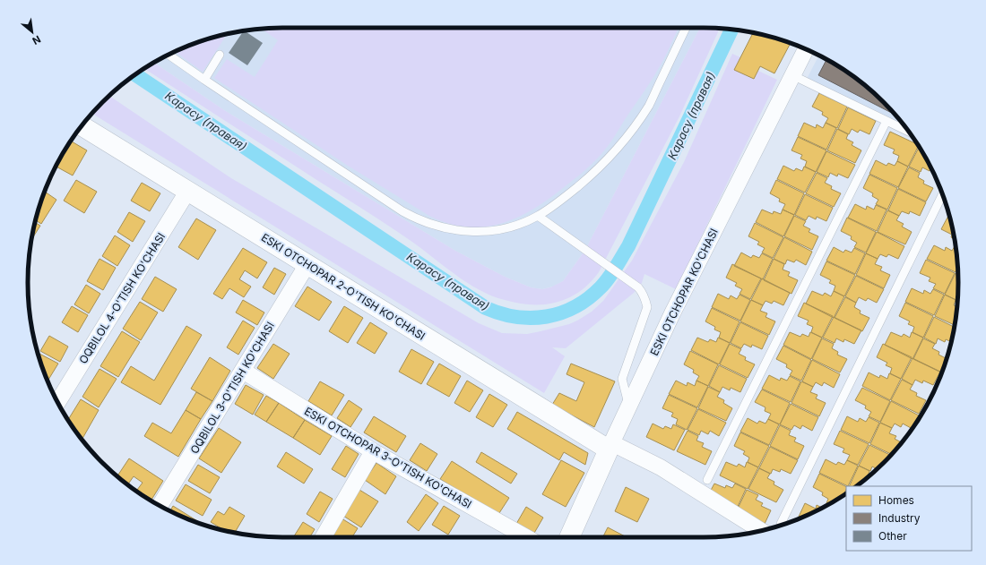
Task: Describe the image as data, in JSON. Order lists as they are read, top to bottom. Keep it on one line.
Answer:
{"streets":{"street":["ESKI OTCHOPAR 2-O'TISH KO'CHASI","ESKI OTCHOPAR KO'CHASI","OQBILOL 4-O'TISH KO'CHASI","OQBILOL 3-O'TISH KO'CHASI","ESKI OTCHOPAR 3-O'TISH KO'CHASI"]},"crossings":[["ESKI OTCHOPAR 2-O'TISH KO'CHASI","ESKI OTCHOPAR KO'CHASI"],["ESKI OTCHOPAR 2-O'TISH KO'CHASI","OQBILOL 4-O'TISH KO'CHASI"],["ESKI OTCHOPAR 2-O'TISH KO'CHASI","OQBILOL 3-O'TISH KO'CHASI"],["OQBILOL 3-O'TISH KO'CHASI","ESKI OTCHOPAR 3-O'TISH KO'CHASI"]],"water":["Карасу (правая)"],"legend":["Homes","Industry","Other"],"north":"bottom right"}
